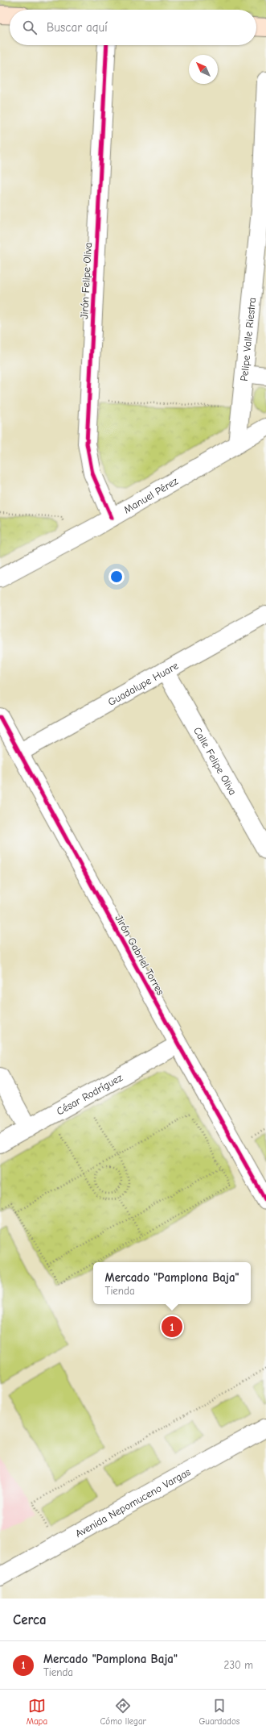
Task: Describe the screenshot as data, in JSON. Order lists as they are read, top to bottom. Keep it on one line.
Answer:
{"streets":{"street":["Jirón Felipe Oliva","Pelipe Valle Riestra","Manuel Pérez","Guadalupe Huare","Calle Felipe Oliva","Jirón Gabriel Torres","César Rodríguez","Avenida Nepomuceno Vargas"]},"crossings":[["Jirón Felipe Oliva","Manuel Pérez"],["Pelipe Valle Riestra","Manuel Pérez"],["Guadalupe Huare","Calle Felipe Oliva"],["Guadalupe Huare","Jirón Gabriel Torres"],["Jirón Gabriel Torres","César Rodríguez"]],"north":"top left","page":{"search":"Buscar aquí","popup":["Mercado \"Pamplona Baja\"","Tienda"],"pins":"1","heading":"Cerca","list":[{"mark":"1","name":"Mercado \"Pamplona Baja\"","note":"Tienda","value":"230 m"}],"nav":["Mapa","Cómo llegar","Guardados"]}}
